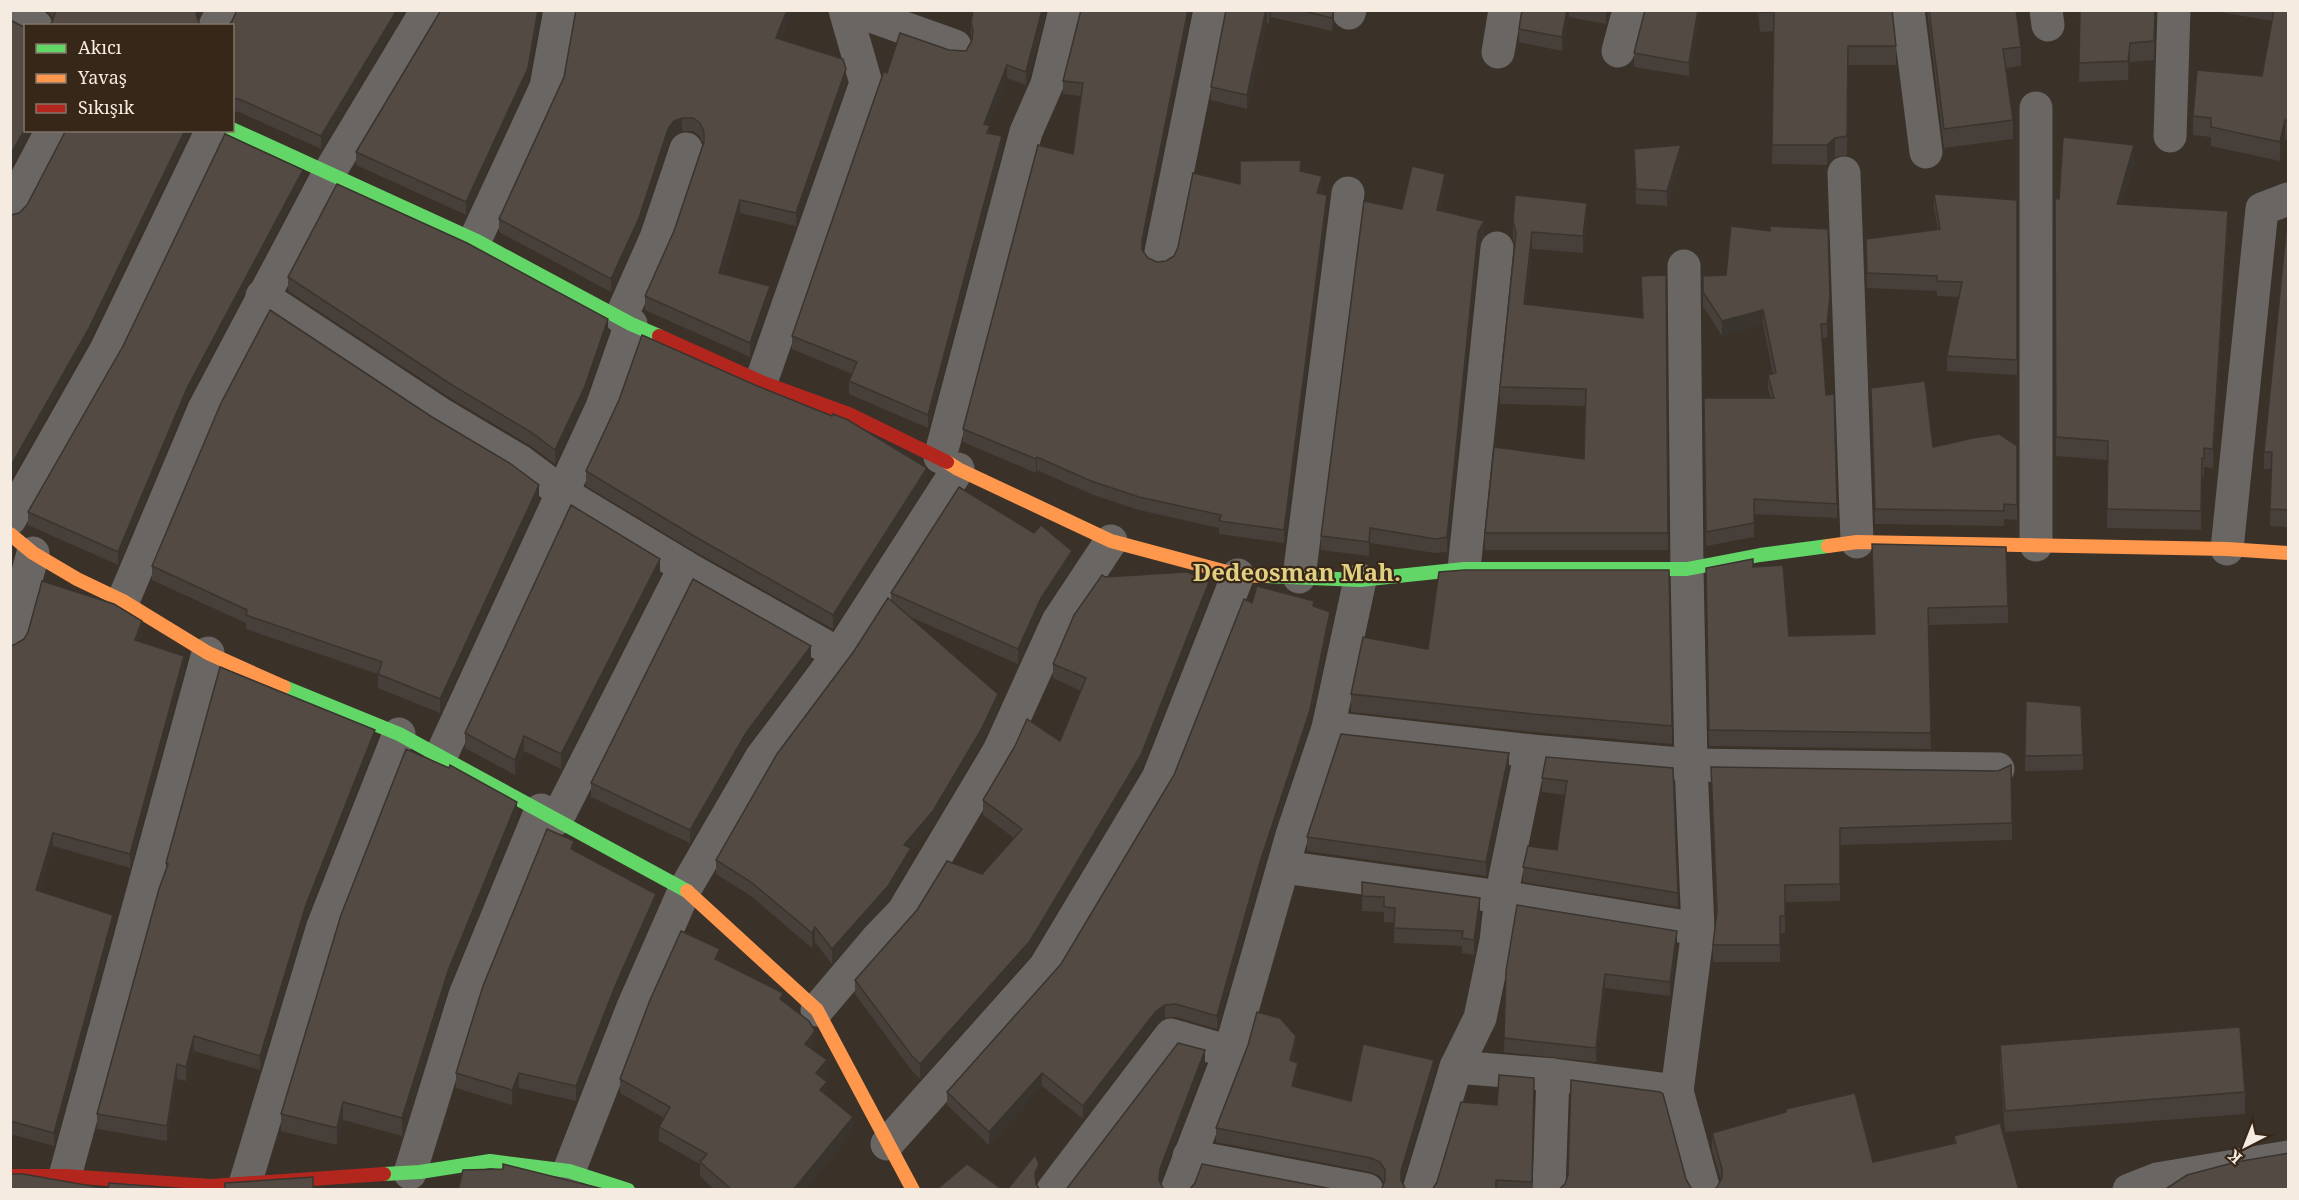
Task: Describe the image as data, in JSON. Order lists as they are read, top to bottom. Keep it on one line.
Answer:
{"districts":["Dedeosman Mah."],"legend":["Akıcı","Yavaş","Sıkışık"],"north":"bottom left"}
